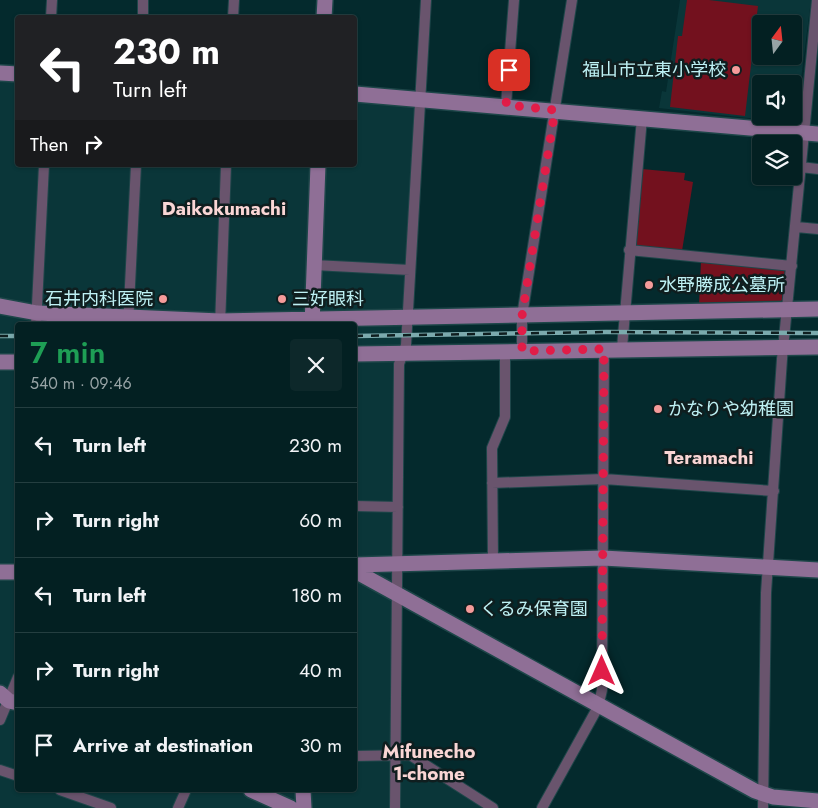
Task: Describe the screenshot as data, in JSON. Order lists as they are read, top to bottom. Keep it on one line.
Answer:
{"districts":["Daikokumachi","Teramachi","Mifunecho 1-chome"],"places":["福山市立東小学校","水野勝成公墓所","石井内科医院","三好眼科","かなりや幼稚園","くるみ保育園"],"north":"top","page":{"turn":["230 m","Turn left"],"then":"Then","heading":["7 min","540 m · 09:46"],"list":[{"name":"Turn left","value":"230 m"},{"name":"Turn right","value":"60 m"},{"name":"Turn left","value":"180 m"},{"name":"Turn right","value":"40 m"},{"name":"Arrive at destination","value":"30 m"}]}}
